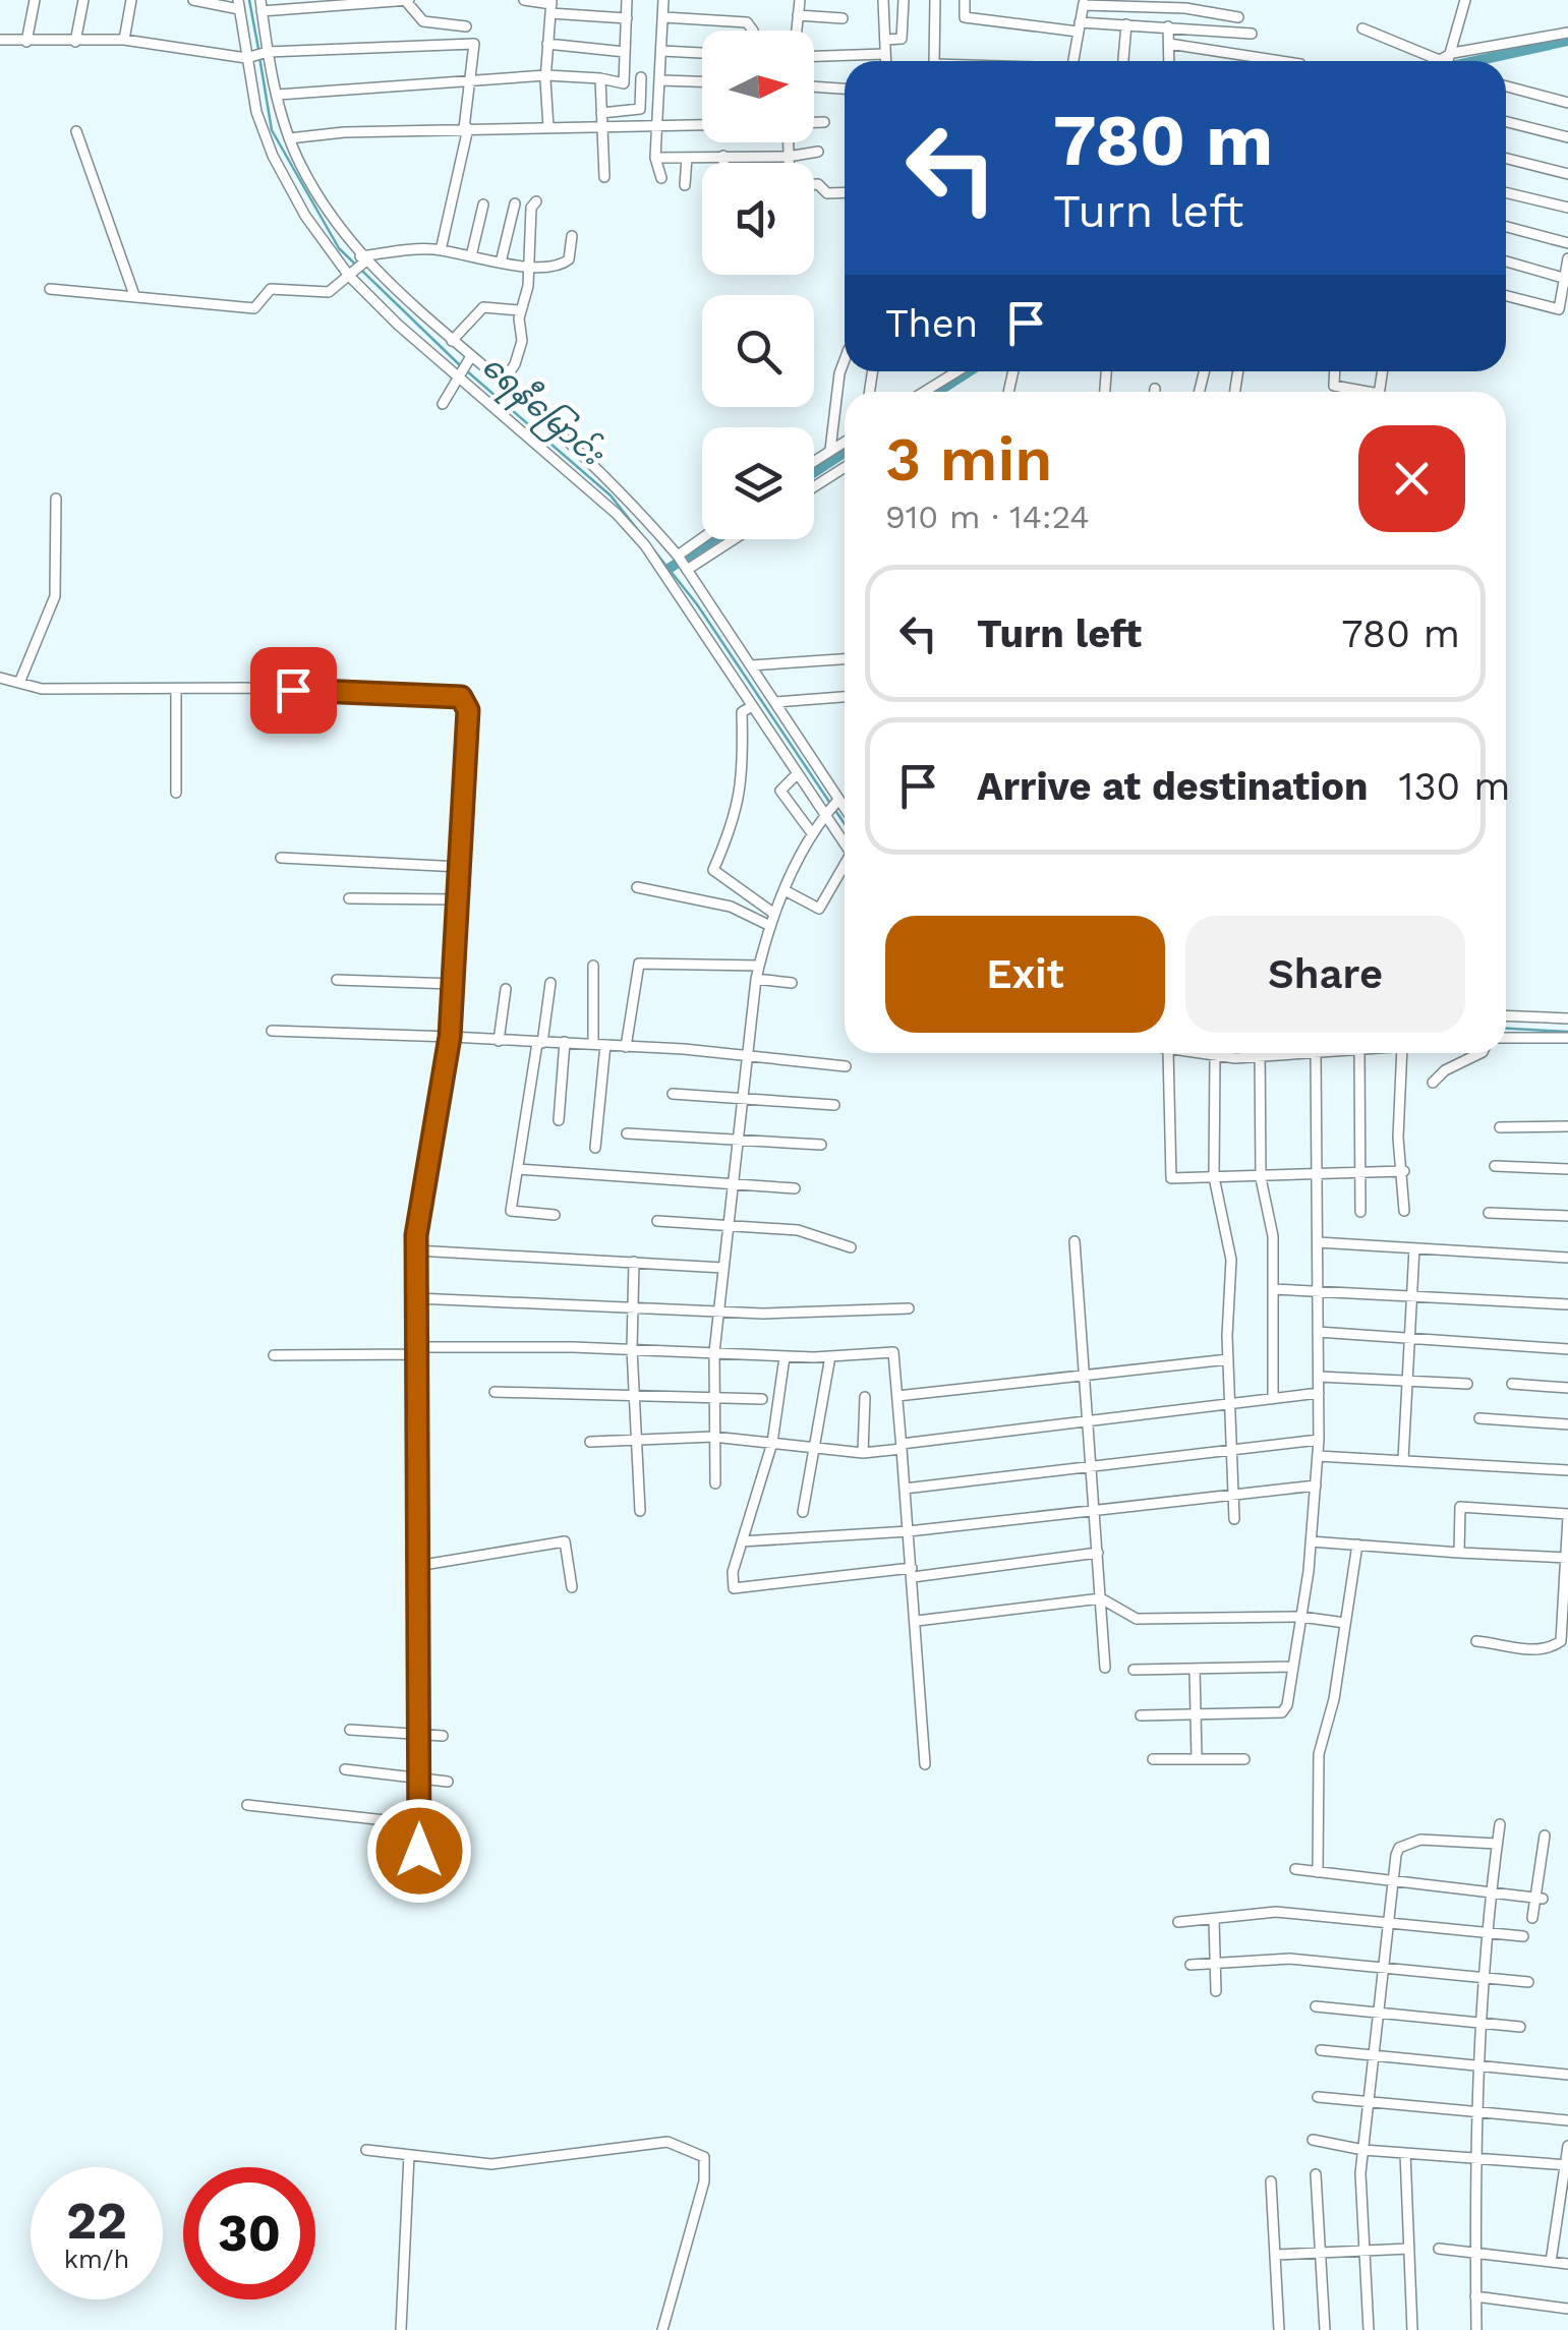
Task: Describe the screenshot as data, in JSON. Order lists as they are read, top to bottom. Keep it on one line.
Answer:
{"water":["ရေနီမြောင်း"],"north":"right","page":{"turn":["780 m","Turn left"],"then":"Then","heading":["3 min","910 m · 14:24"],"list":[{"name":"Turn left","value":"780 m"},{"name":"Arrive at destination","value":"130 m"}],"buttons":["Exit","Share"],"speed":"22 km/h","limit":"30"}}
